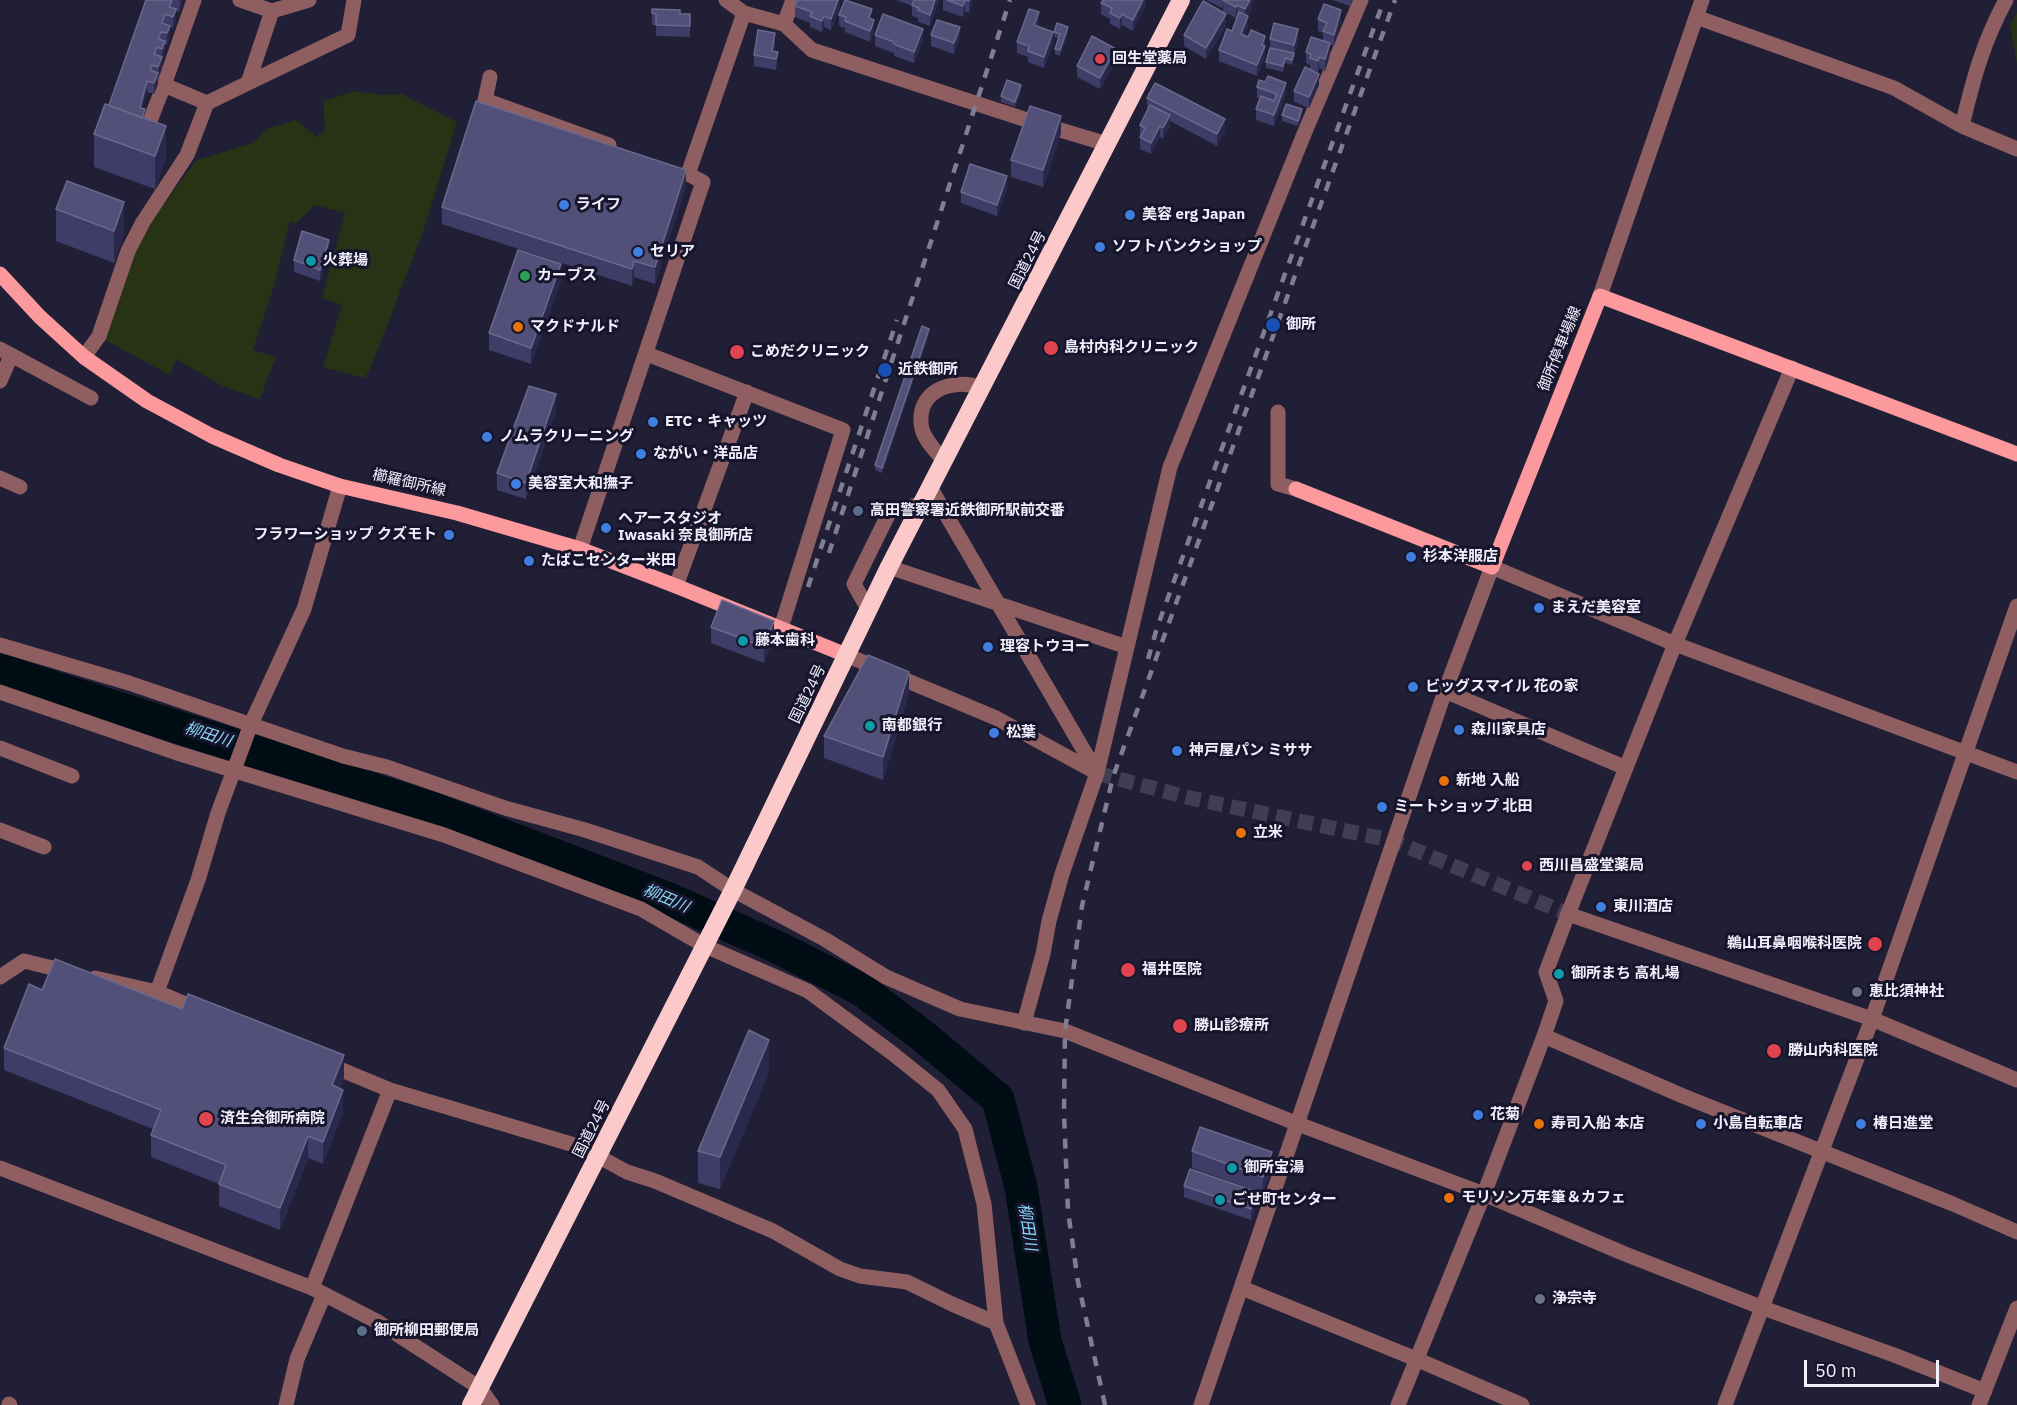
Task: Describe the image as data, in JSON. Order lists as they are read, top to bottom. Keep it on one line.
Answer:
{"streets":{"highway":["国道24号"],"main road":["御所停車場線","櫛羅御所線"]},"crossings":[["国道24号","櫛羅御所線"]],"water":["柳田川"],"places":["回生堂薬局","ライフ","美容 erg Japan","ソフトバンクショップ","セリア","火葬場","カーブス","御所","マクドナルド","島村内科クリニック","こめだクリニック","近鉄御所","ETC・キャッツ","ノムラクリーニング","ながい・洋品店","美容室大和撫子","高田警察署近鉄御所駅前交番","ヘアースタジオ Iwasaki 奈良御所店","フラワーショップ クズモト","杉本洋服店","たばこセンター米田","まえだ美容室","藤本歯科","理容トウヨー","ビッグスマイル 花の家","南都銀行","森川家具店","松葉","神戸屋パン ミササ","新地 入船","ミートショップ 北田","立米","西川昌盛堂薬局","東川酒店","鵜山耳鼻咽喉科医院","福井医院","御所まち 高札場","恵比須神社","勝山診療所","勝山内科医院","花菊","済生会御所病院","寿司入船 本店","小島自転車店","椿日進堂","御所宝湯","モリソン万年筆＆カフェ","ごせ町センター","浄宗寺","御所柳田郵便局"],"scale_bar":"50 m"}
